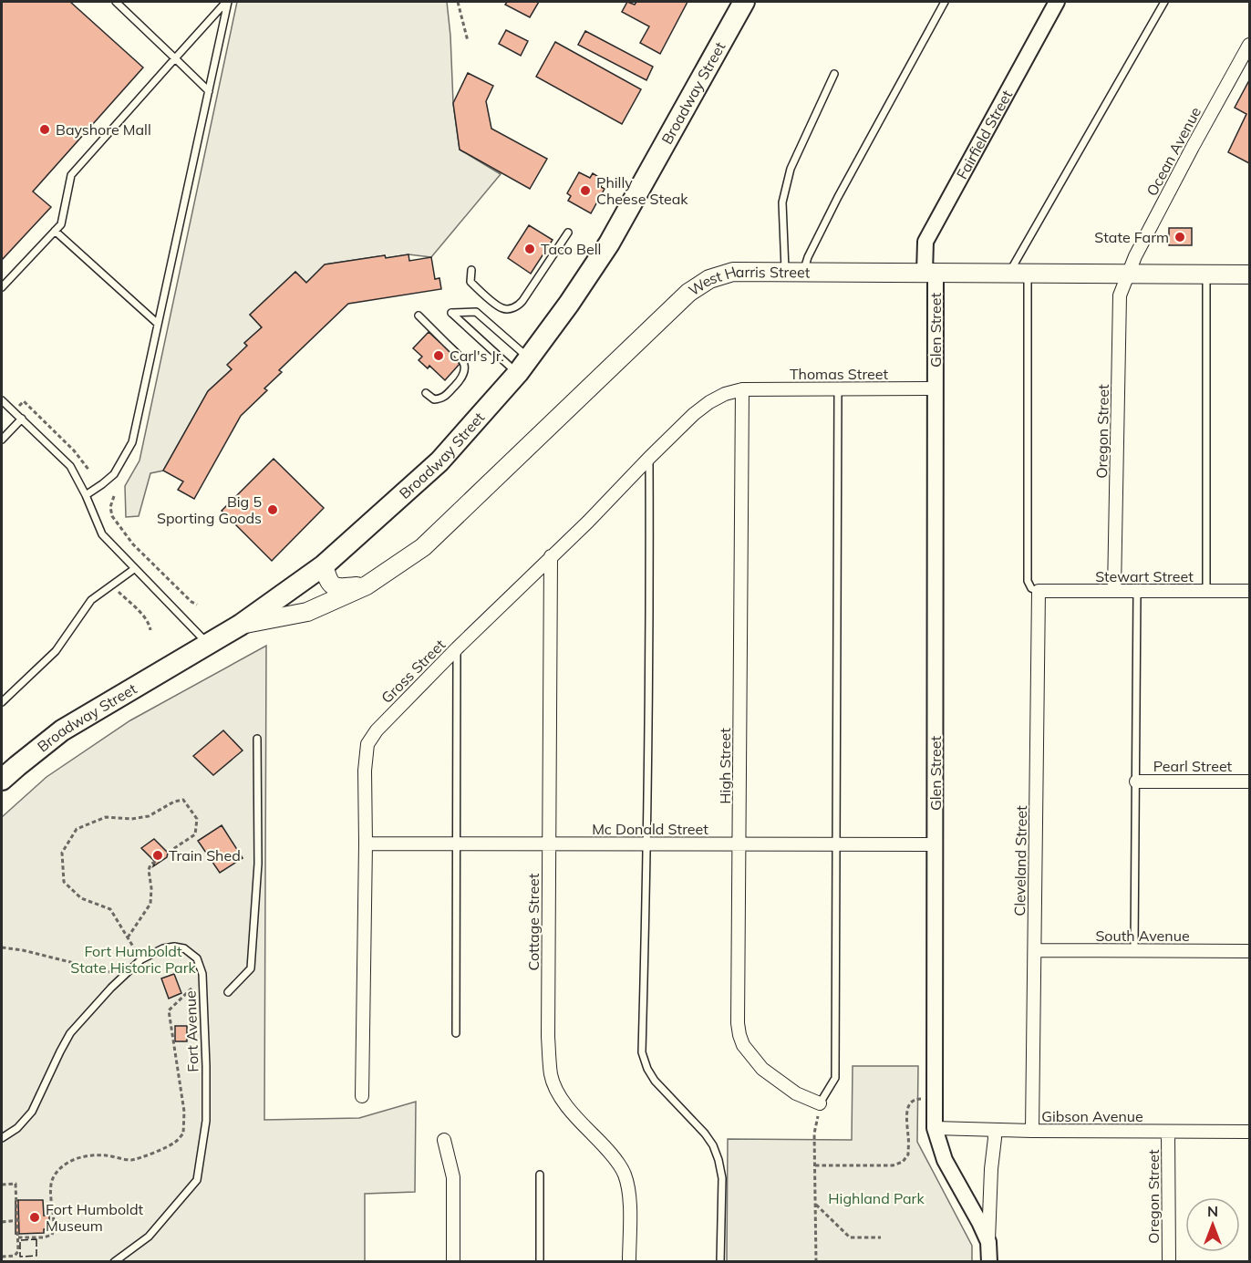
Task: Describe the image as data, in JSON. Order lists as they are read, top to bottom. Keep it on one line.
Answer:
{"streets":{"highway":["Broadway Street"],"main road":["West Harris Street"],"street":["Fairfield Street","Ocean Avenue","Glen Street","Thomas Street","Oregon Street","Stewart Street","Gross Street","High Street","Pearl Street","Mc Donald Street","Cleveland Street","Cottage Street","South Avenue","Gibson Avenue"],"lane":["Fort Avenue"]},"crossings":[["Broadway Street","West Harris Street"],["Fairfield Street","West Harris Street"],["Fairfield Street","Glen Street"],["Ocean Avenue","West Harris Street"],["Ocean Avenue","Oregon Street"],["West Harris Street","Glen Street"],["West Harris Street","Oregon Street"],["Glen Street","Thomas Street"],["Glen Street","Mc Donald Street"],["Glen Street","Gibson Avenue"],["Thomas Street","Gross Street"],["Thomas Street","High Street"],["Oregon Street","Stewart Street"],["Oregon Street","Gibson Avenue"],["Stewart Street","Cleveland Street"],["Gross Street","High Street"],["Gross Street","Mc Donald Street"],["Gross Street","Cottage Street"],["High Street","Mc Donald Street"],["Mc Donald Street","Cottage Street"],["Cleveland Street","South Avenue"],["Cleveland Street","Gibson Avenue"]],"parks":["Fort Humboldt State Historic Park","Highland Park"],"places":["Bayshore Mall","Philly Cheese Steak","State Farm","Taco Bell","Carl's Jr.","Big 5 Sporting Goods","Train Shed","Fort Humboldt Museum"],"north":"top"}
